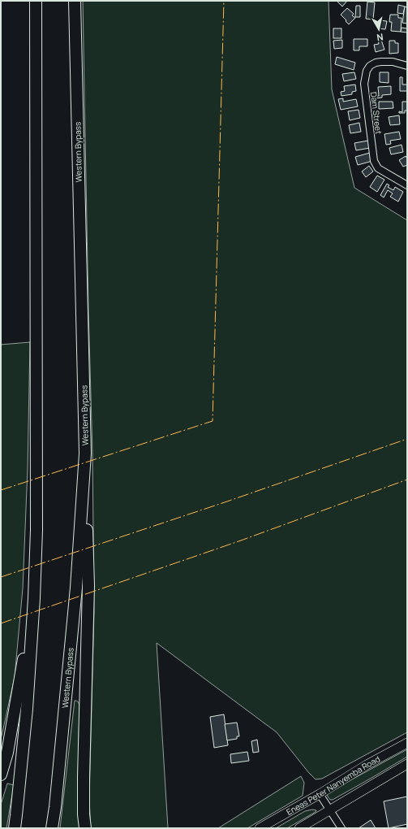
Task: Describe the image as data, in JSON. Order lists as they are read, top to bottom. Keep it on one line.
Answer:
{"streets":{"highway":["Western Bypass"],"main road":["Eneas Peter Nanyemba Road"],"street":["Dam Street"]},"north":"bottom"}
